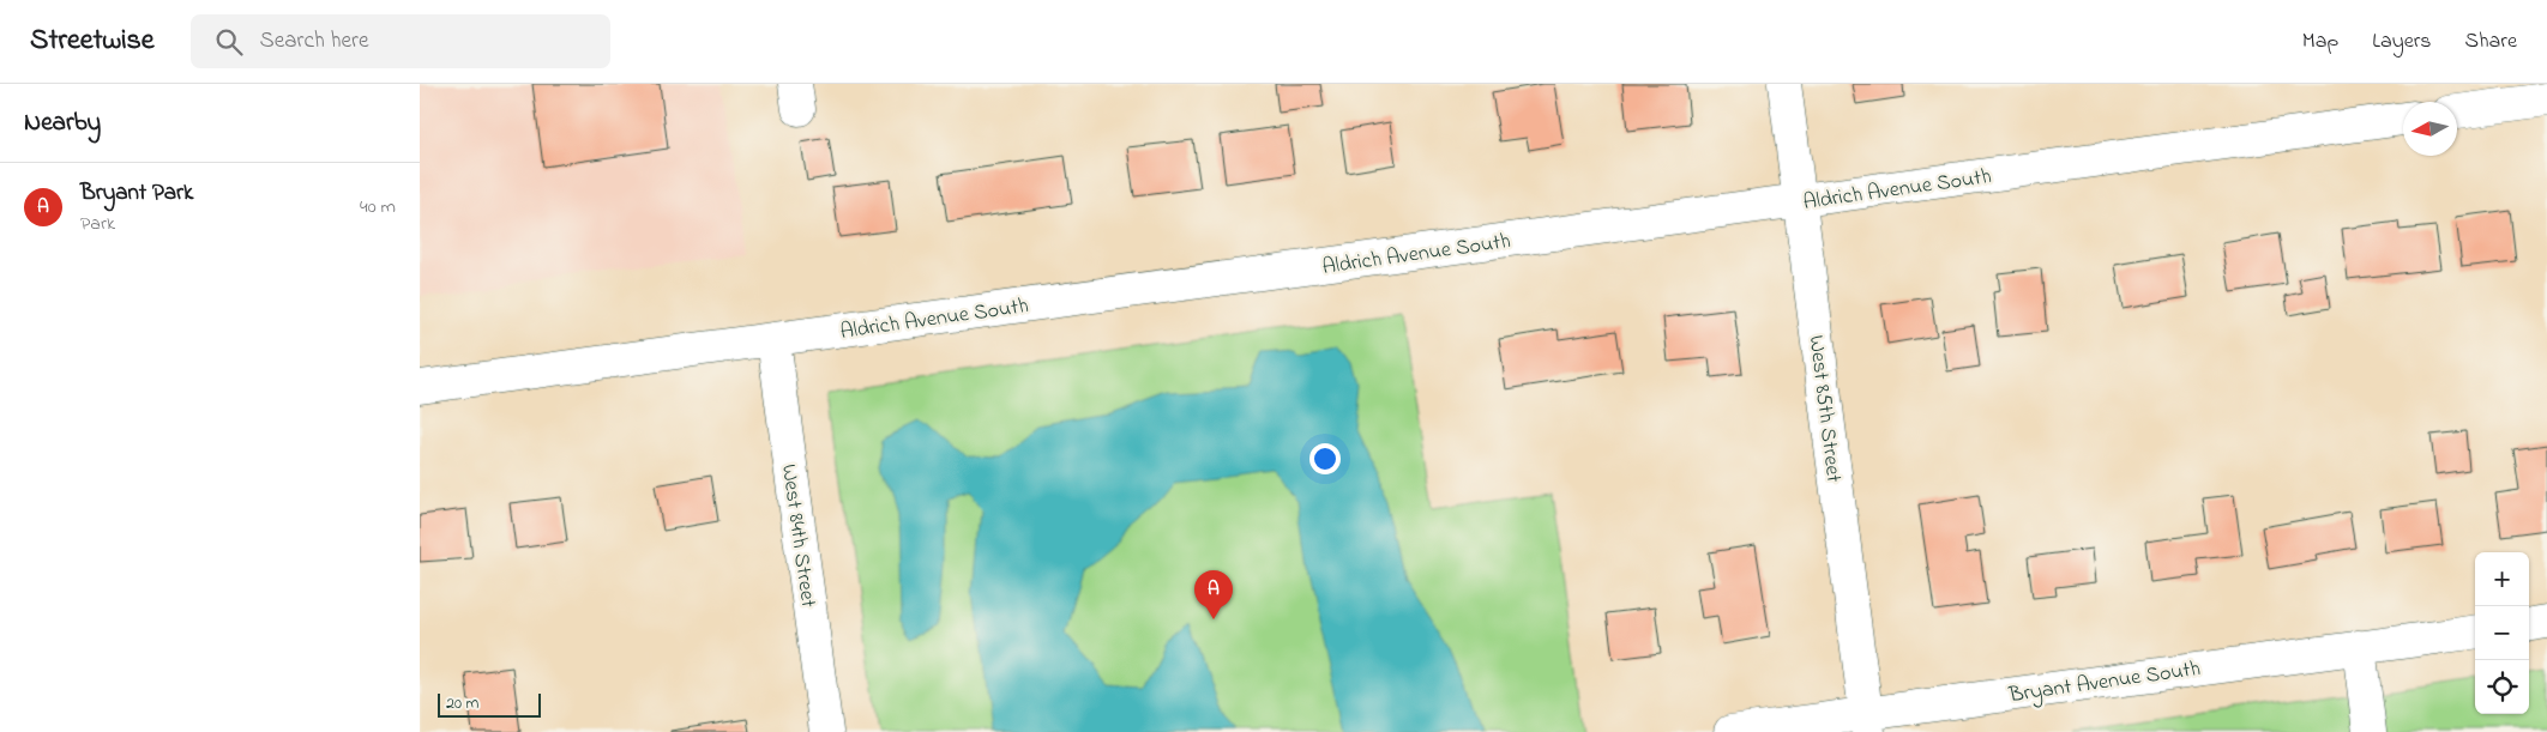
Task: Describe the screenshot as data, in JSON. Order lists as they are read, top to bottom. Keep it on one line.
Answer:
{"streets":{"street":["Aldrich Avenue South","West 85th Street","West 84th Street","Bryant Avenue South"]},"crossings":[["Aldrich Avenue South","West 85th Street"],["Aldrich Avenue South","West 84th Street"],["West 85th Street","Bryant Avenue South"]],"scale_bar":"20 m","north":"left","page":{"header":"Streetwise","search":"Search here","nav":["Map","Layers","Share"],"heading":"Nearby","list":[{"mark":"A","name":"Bryant Park","note":"Park","value":"40 m"}],"map_buttons":["+","−"],"pins":"A","scale":"20 m"}}
